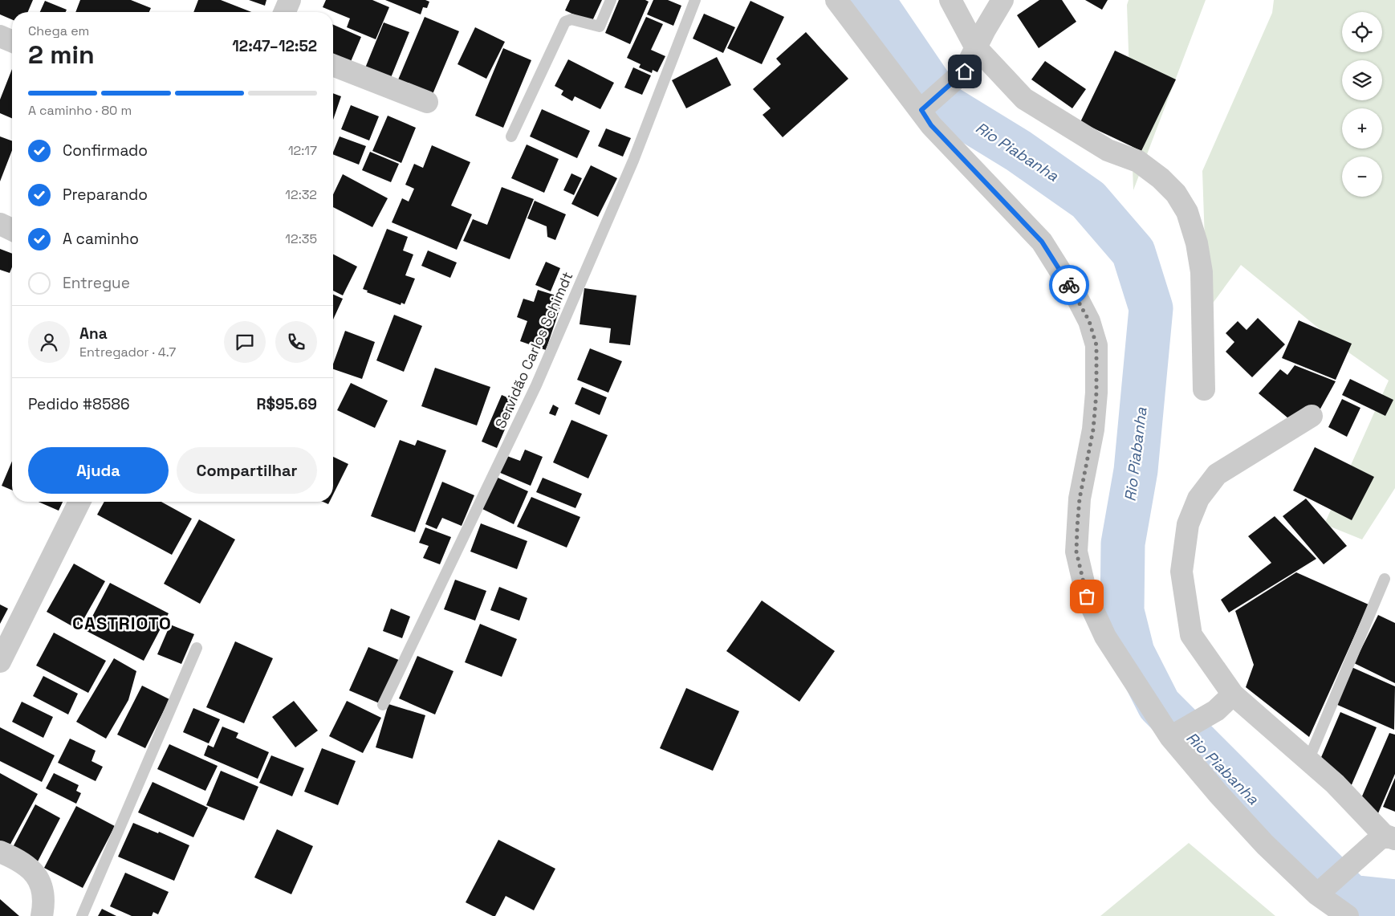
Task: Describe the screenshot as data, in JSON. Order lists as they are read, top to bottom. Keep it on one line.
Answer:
{"streets":{"lane":["Servidão Carlos Schimdt"]},"districts":["CASTRIOTO"],"water":["Rio Piabanha"],"page":{"map_buttons":["+","−"],"heading":["2 min","Chega em","12:47–12:52"],"panel":["Ana","Entregador · 4.7","Pedido #8586","R$95.69"],"bar":"A caminho · 80 m","list":[["Confirmado","12:17"],["Preparando","12:32"],["A caminho","12:35"],"Entregue"],"buttons":["Ajuda","Compartilhar"]}}
